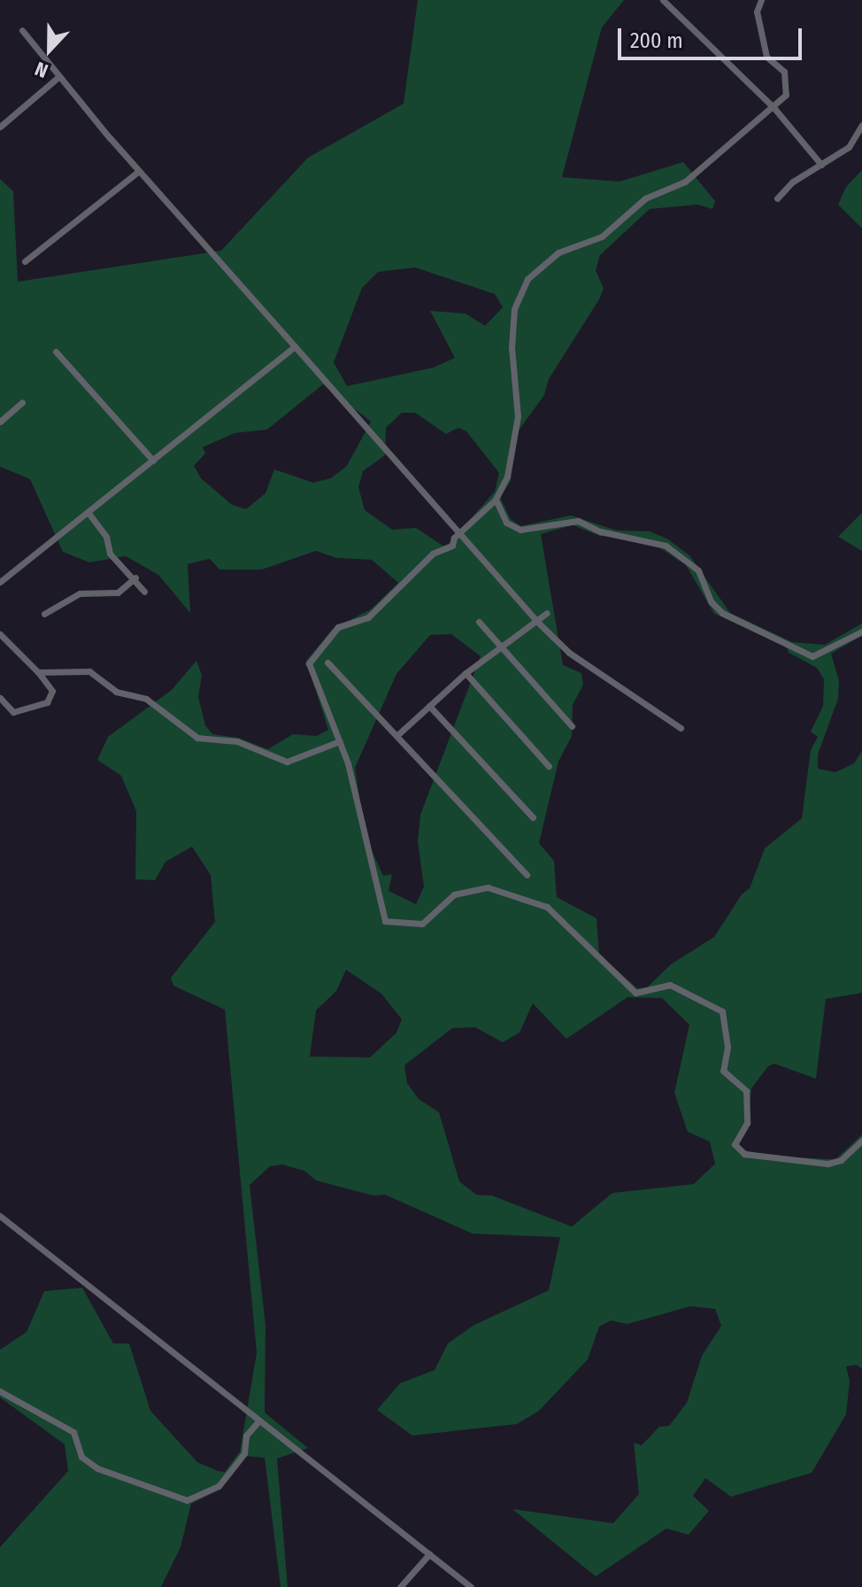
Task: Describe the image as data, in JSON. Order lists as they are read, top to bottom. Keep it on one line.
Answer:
{"scale_bar":"200 m","north":"bottom"}
